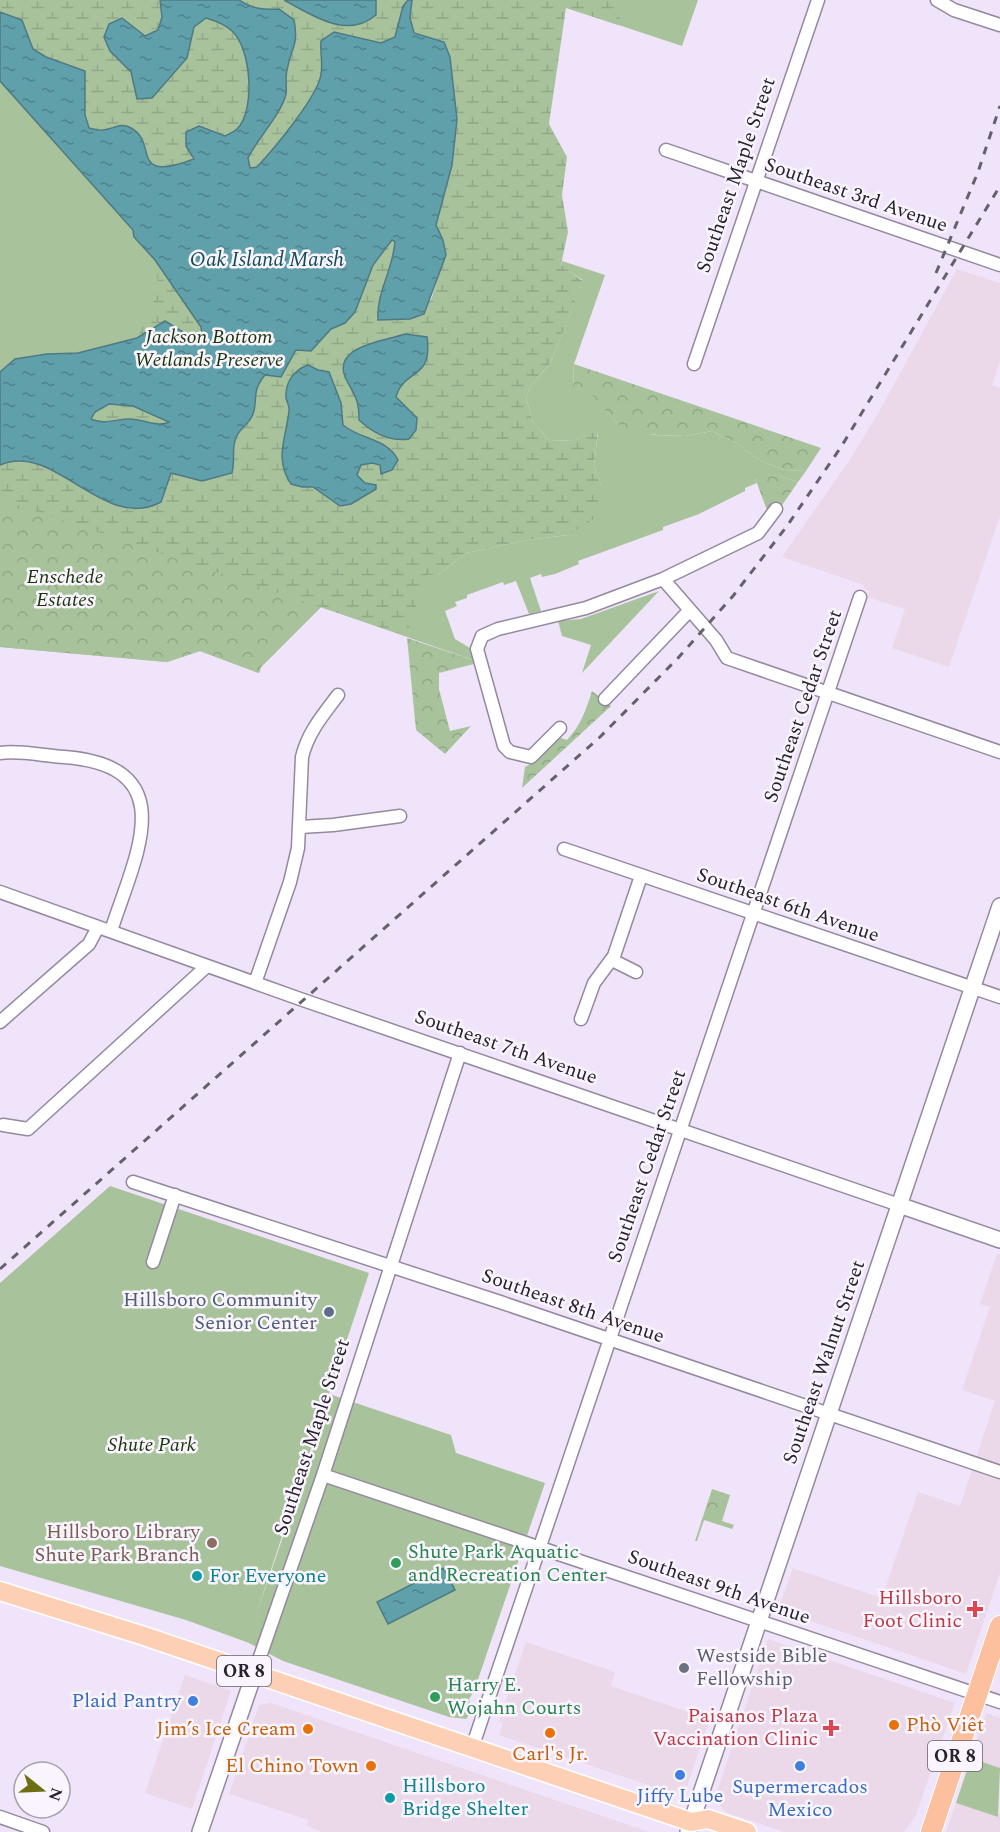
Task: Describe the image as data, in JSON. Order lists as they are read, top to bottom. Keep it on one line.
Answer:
{"streets":{"highway":["OR 8"],"street":["Southeast Maple Street","Southeast 3rd Avenue","Southeast Cedar Street","Southeast 6th Avenue","Southeast 7th Avenue","Southeast 8th Avenue","Southeast Walnut Street","Southeast 9th Avenue"]},"crossings":[["Southeast Maple Street","Southeast 3rd Avenue"],["Southeast Maple Street","Southeast 7th Avenue"],["Southeast Maple Street","Southeast 8th Avenue"],["Southeast Maple Street","Southeast 9th Avenue"],["Southeast Maple Street","OR 8"],["Southeast Cedar Street","Southeast 6th Avenue"],["Southeast Cedar Street","Southeast 7th Avenue"],["Southeast Cedar Street","Southeast 8th Avenue"],["Southeast Cedar Street","Southeast 9th Avenue"],["Southeast Cedar Street","OR 8"],["Southeast 6th Avenue","Southeast Walnut Street"],["Southeast 7th Avenue","Southeast Walnut Street"],["Southeast 8th Avenue","Southeast Walnut Street"],["Southeast Walnut Street","Southeast 9th Avenue"],["Southeast Walnut Street","OR 8"],["Southeast 9th Avenue","OR 8"]],"water":["Oak Island Marsh"],"parks":["Jackson Bottom Wetlands Preserve","Enschede Estates","Shute Park"],"places":{"other":["Hillsboro Community Senior Center","Hillsboro Library Shute Park Branch","Shute Park Aquatic and Recreation Center","For Everyone","Westside Bible Fellowship","Harry E. Wojahn Courts","Plaid Pantry","Phò Viêt","Jim’s Ice Cream","Carl's Jr.","El Chino Town","Supermercados Mexico","Jiffy Lube","Hillsboro Bridge Shelter"],"health":["Hillsboro Foot Clinic","Paisanos Plaza Vaccination Clinic"]},"north":"right"}
